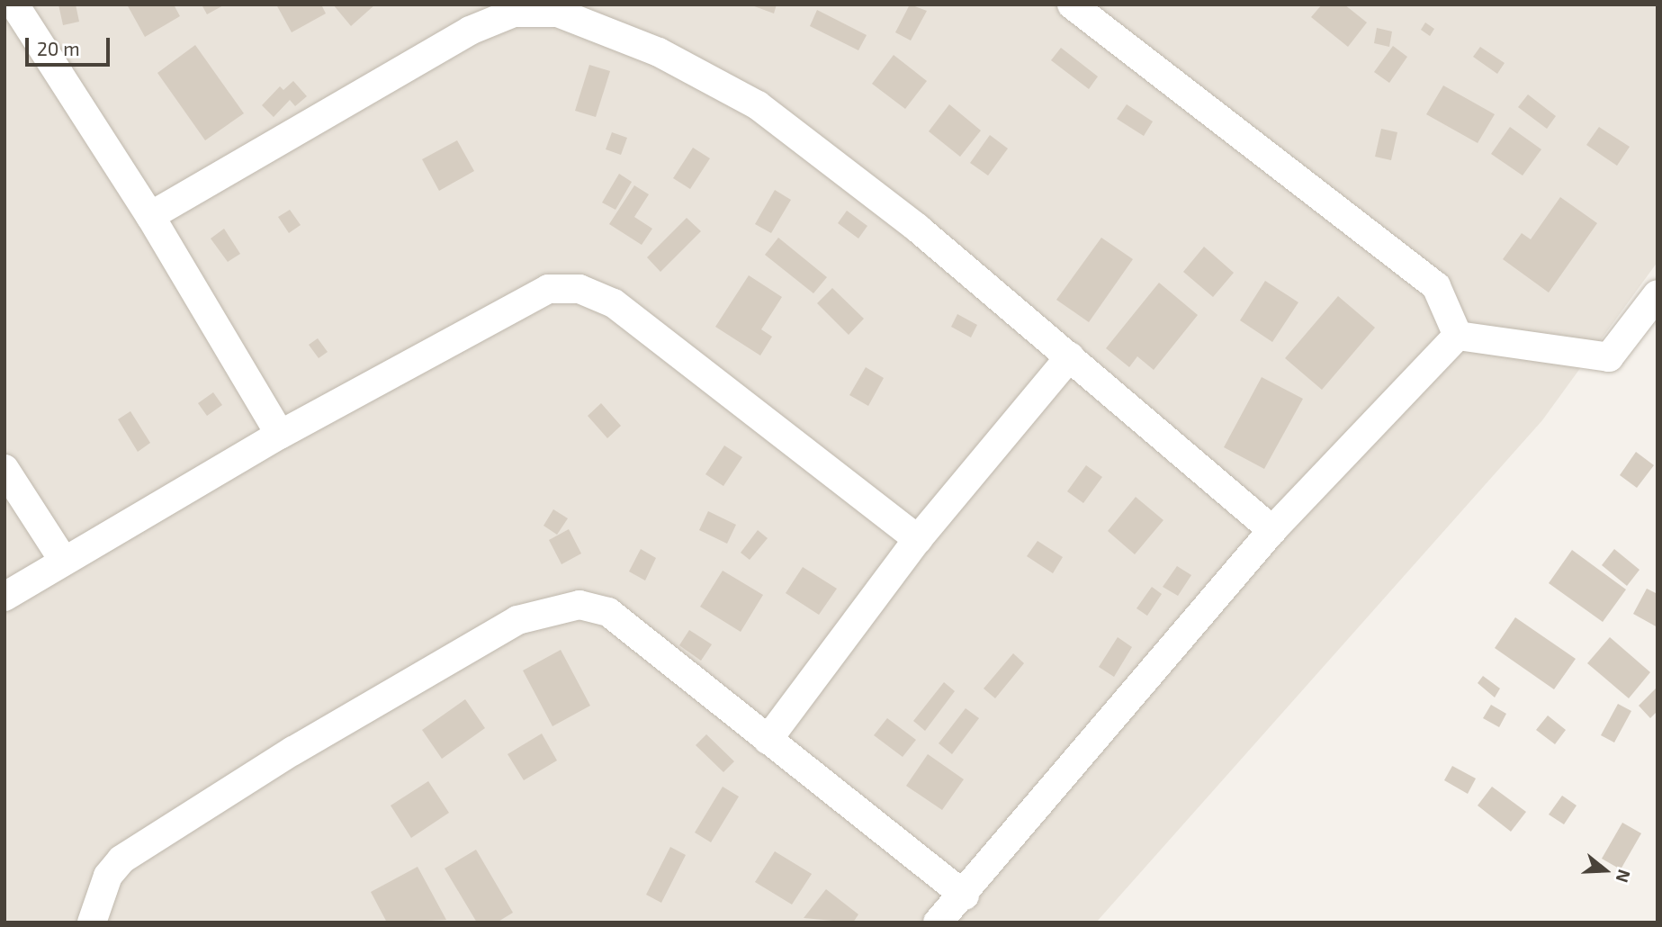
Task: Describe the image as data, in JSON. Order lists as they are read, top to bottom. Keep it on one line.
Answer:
{"scale_bar":"20 m","north":"right"}
